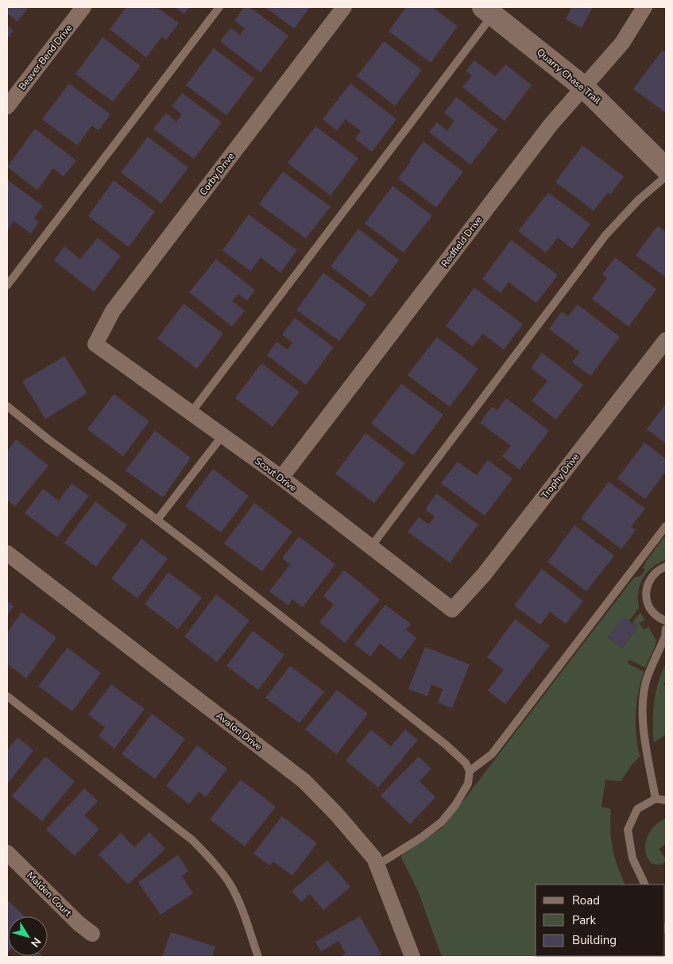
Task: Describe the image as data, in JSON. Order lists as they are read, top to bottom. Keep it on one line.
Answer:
{"streets":{"street":["Beaver Bend Drive","Quarry Chase Trail","Corby Drive","Redfield Drive","Scout Drive","Trophy Drive","Avalon Drive","Malden Court"]},"crossings":[["Quarry Chase Trail","Redfield Drive"],["Corby Drive","Scout Drive"],["Redfield Drive","Scout Drive"],["Scout Drive","Trophy Drive"]],"legend":["Road","Park","Building"],"north":"bottom right"}
